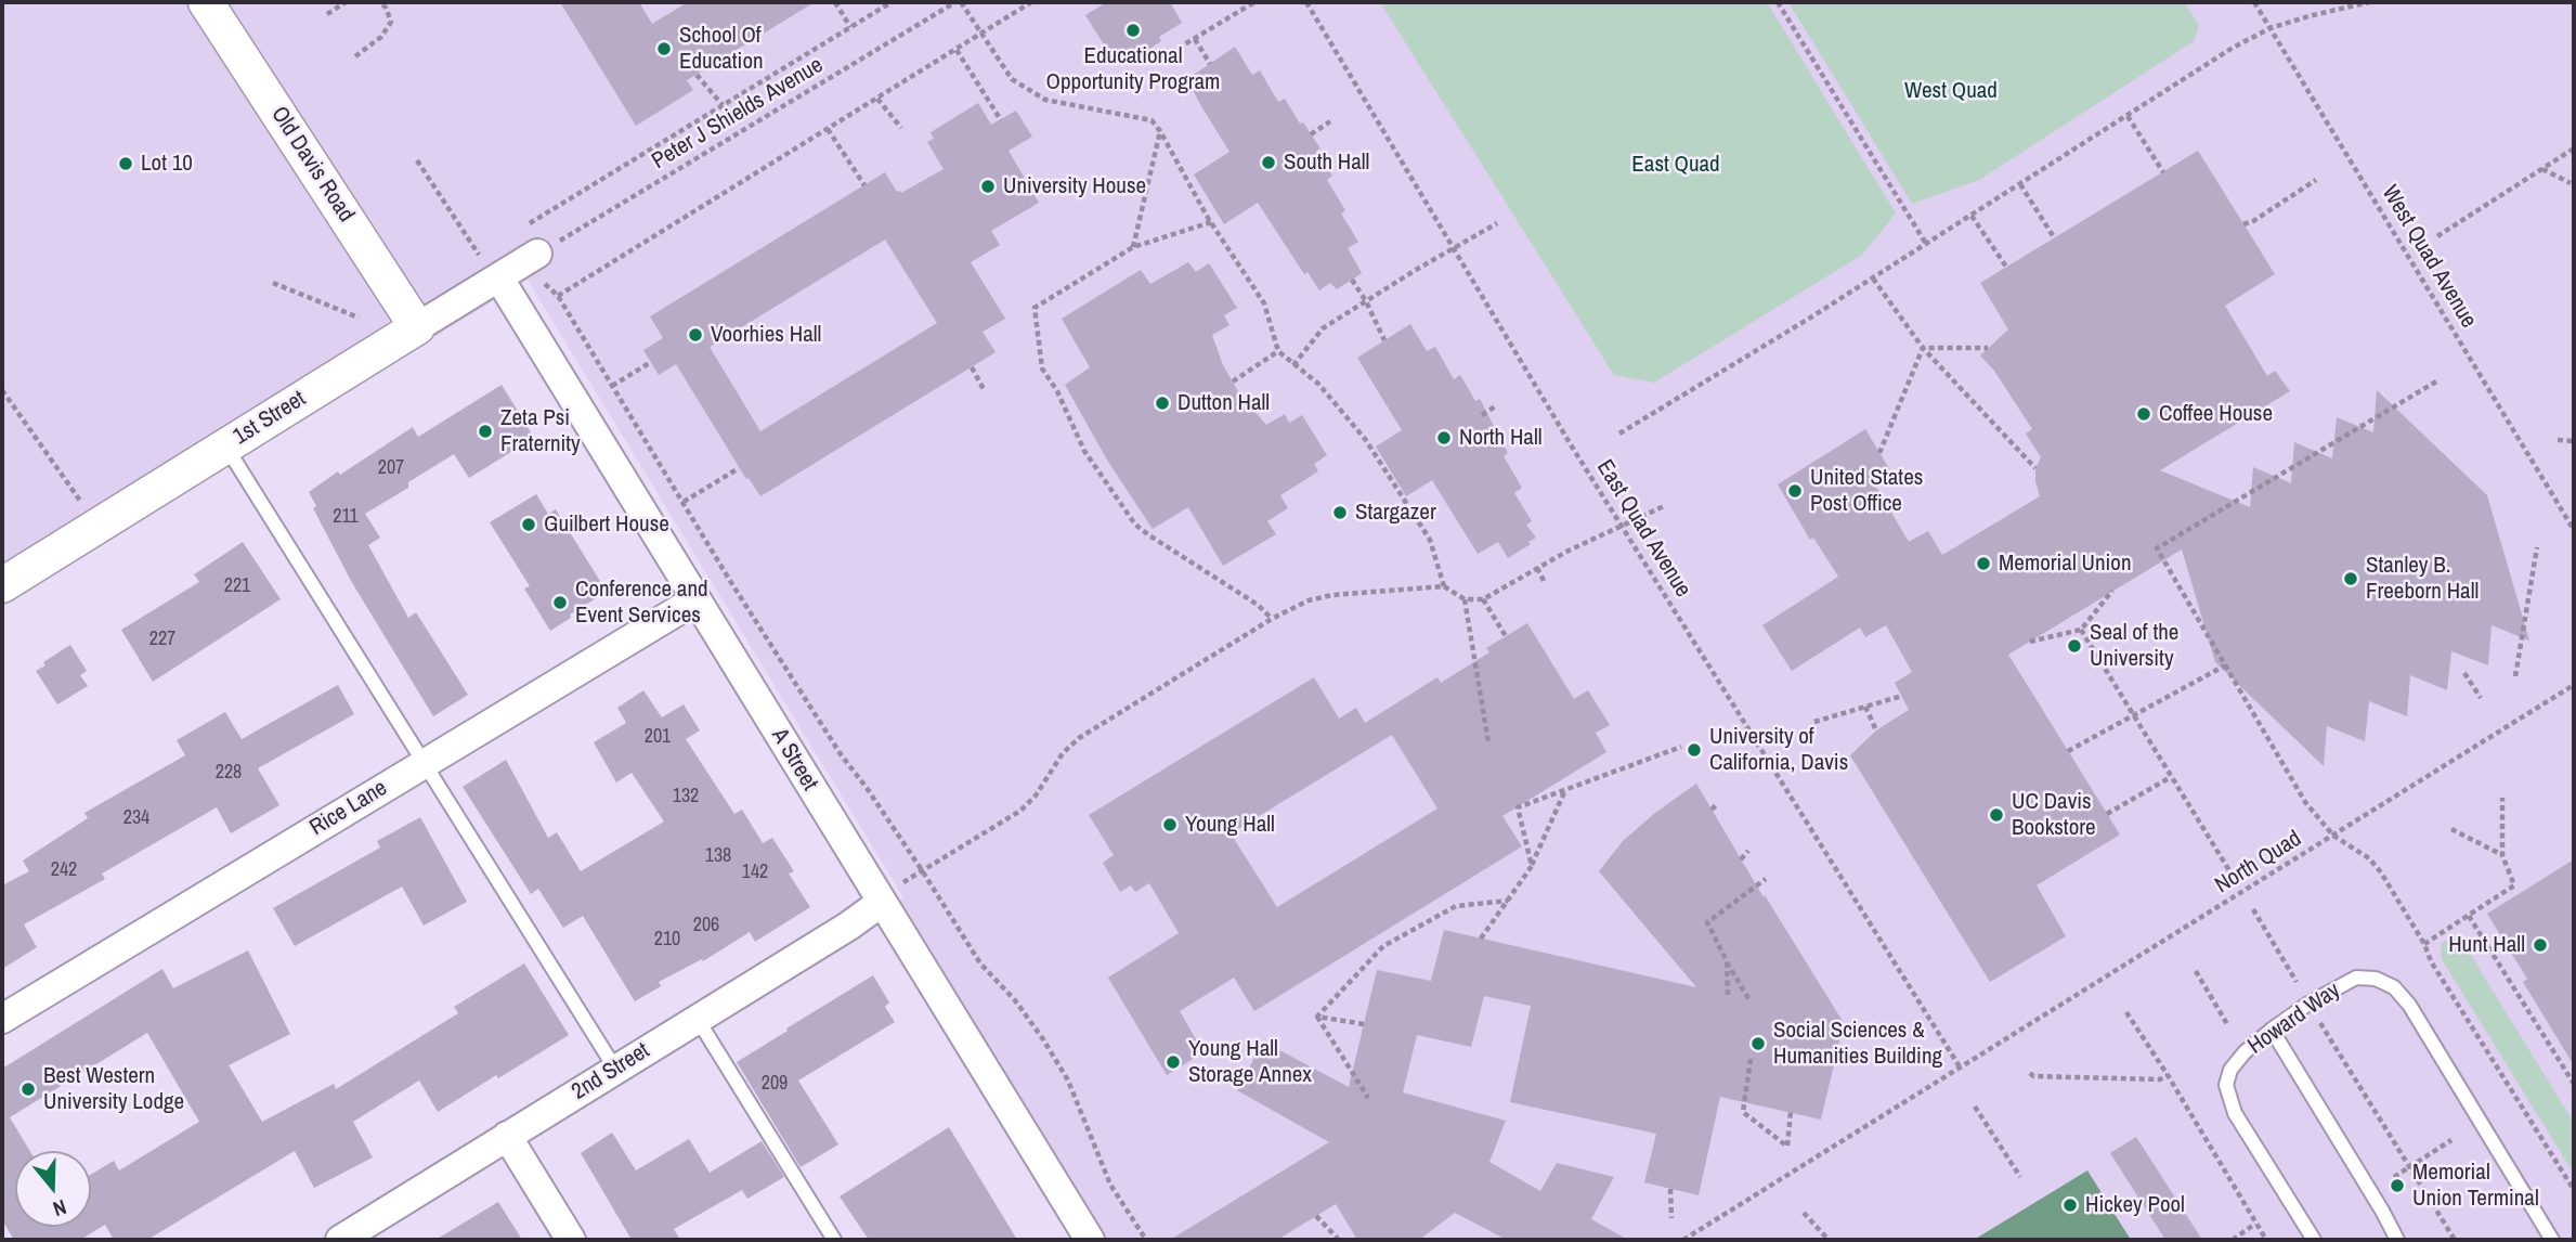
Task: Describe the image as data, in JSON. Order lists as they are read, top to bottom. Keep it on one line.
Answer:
{"streets":{"street":["Old Davis Road","1st Street","A Street","Rice Lane","2nd Street"],"lane":["Howard Way"],"path":["Peter J Shields Avenue","West Quad Avenue","East Quad Avenue","North Quad"]},"crossings":[["Peter J Shields Avenue","1st Street"],["Old Davis Road","1st Street"],["1st Street","A Street"],["East Quad Avenue","North Quad"],["A Street","Rice Lane"],["A Street","2nd Street"]],"parks":["West Quad","East Quad"],"places":["Educational Opportunity Program","School Of Education","South Hall","Lot 10","University House","Voorhies Hall","Dutton Hall","Coffee House","Zeta Psi Fraternity","North Hall","United States Post Office","Stargazer","Guilbert House","Memorial Union","Stanley B. Freeborn Hall","Conference and Event Services","Seal of the University","University of California, Davis","UC Davis Bookstore","Young Hall","Hunt Hall","Social Sciences & Humanities Building","Young Hall Storage Annex","Best Western University Lodge","Memorial Union Terminal","Hickey Pool"],"house_numbers":["207","211","221","227","201","228","132","234","138","242","142","206","210","209"],"north":"bottom"}
